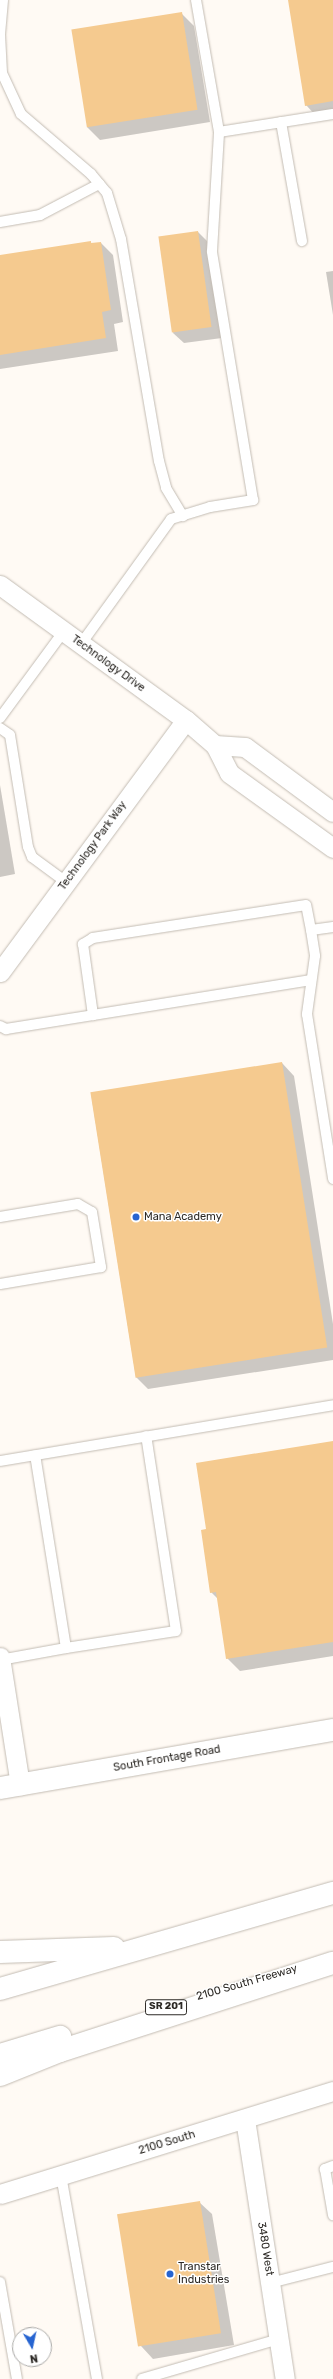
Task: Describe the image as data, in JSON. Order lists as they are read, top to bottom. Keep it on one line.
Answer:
{"streets":{"main road":["South Frontage Road","2100 South Freeway","SR 201"],"street":["Technology Drive","Technology Park Way","2100 South","3480 West"]},"crossings":[["Technology Drive","Technology Park Way"],["2100 South","3480 West"]],"places":["Mana Academy","Transtar Industries"],"north":"bottom"}
